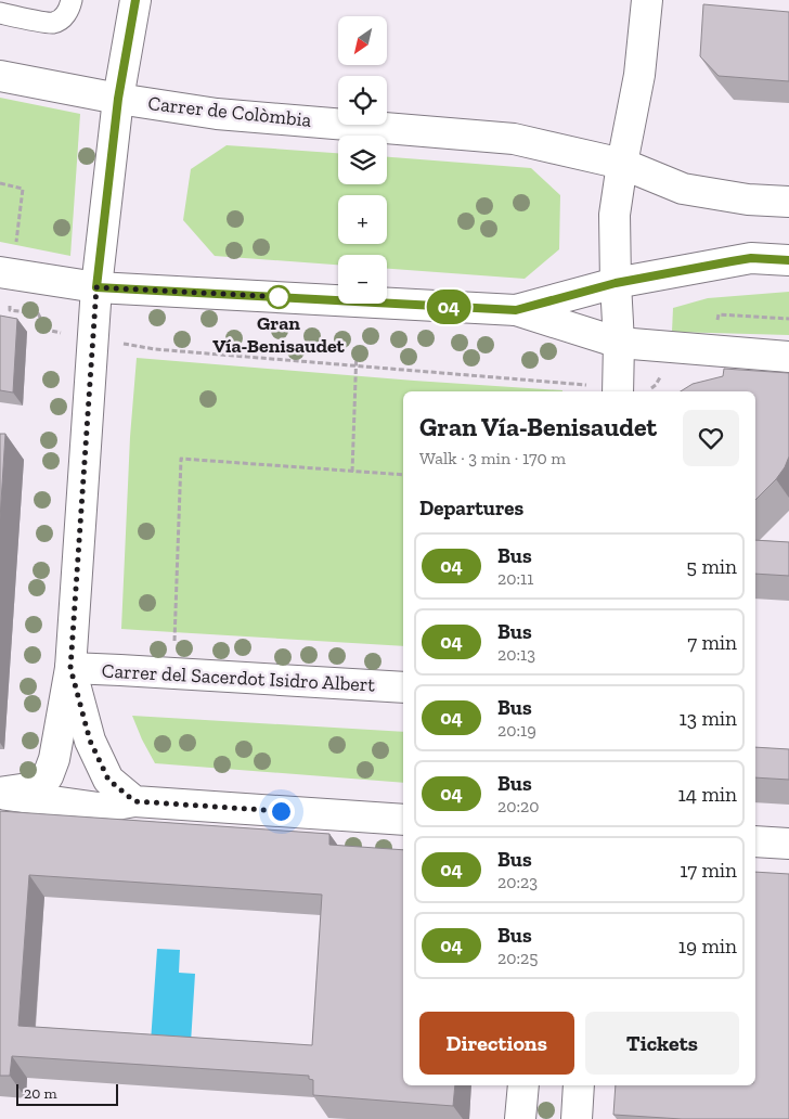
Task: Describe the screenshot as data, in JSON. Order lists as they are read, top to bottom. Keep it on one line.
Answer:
{"streets":{"street":["Carrer de Colòmbia","Carrer del Sacerdot Isidro Albert"]},"places":["Gran Vía-Benisaudet"],"lines":["bus line 04"],"scale_bar":"20 m","north":"bottom left","page":{"on_map":"04","map_buttons":["+","−"],"heading":[["Gran Vía-Benisaudet","Walk · 3 min · 170 m"],"Departures"],"list":[{"mark":"04","name":"Bus","note":"20:11","value":"5 min"},{"mark":"04","name":"Bus","note":"20:13","value":"7 min"},{"mark":"04","name":"Bus","note":"20:19","value":"13 min"},{"mark":"04","name":"Bus","note":"20:20","value":"14 min"},{"mark":"04","name":"Bus","note":"20:23","value":"17 min"},{"mark":"04","name":"Bus","note":"20:25","value":"19 min"}],"buttons":["Directions","Tickets"],"scale":"20 m"}}
